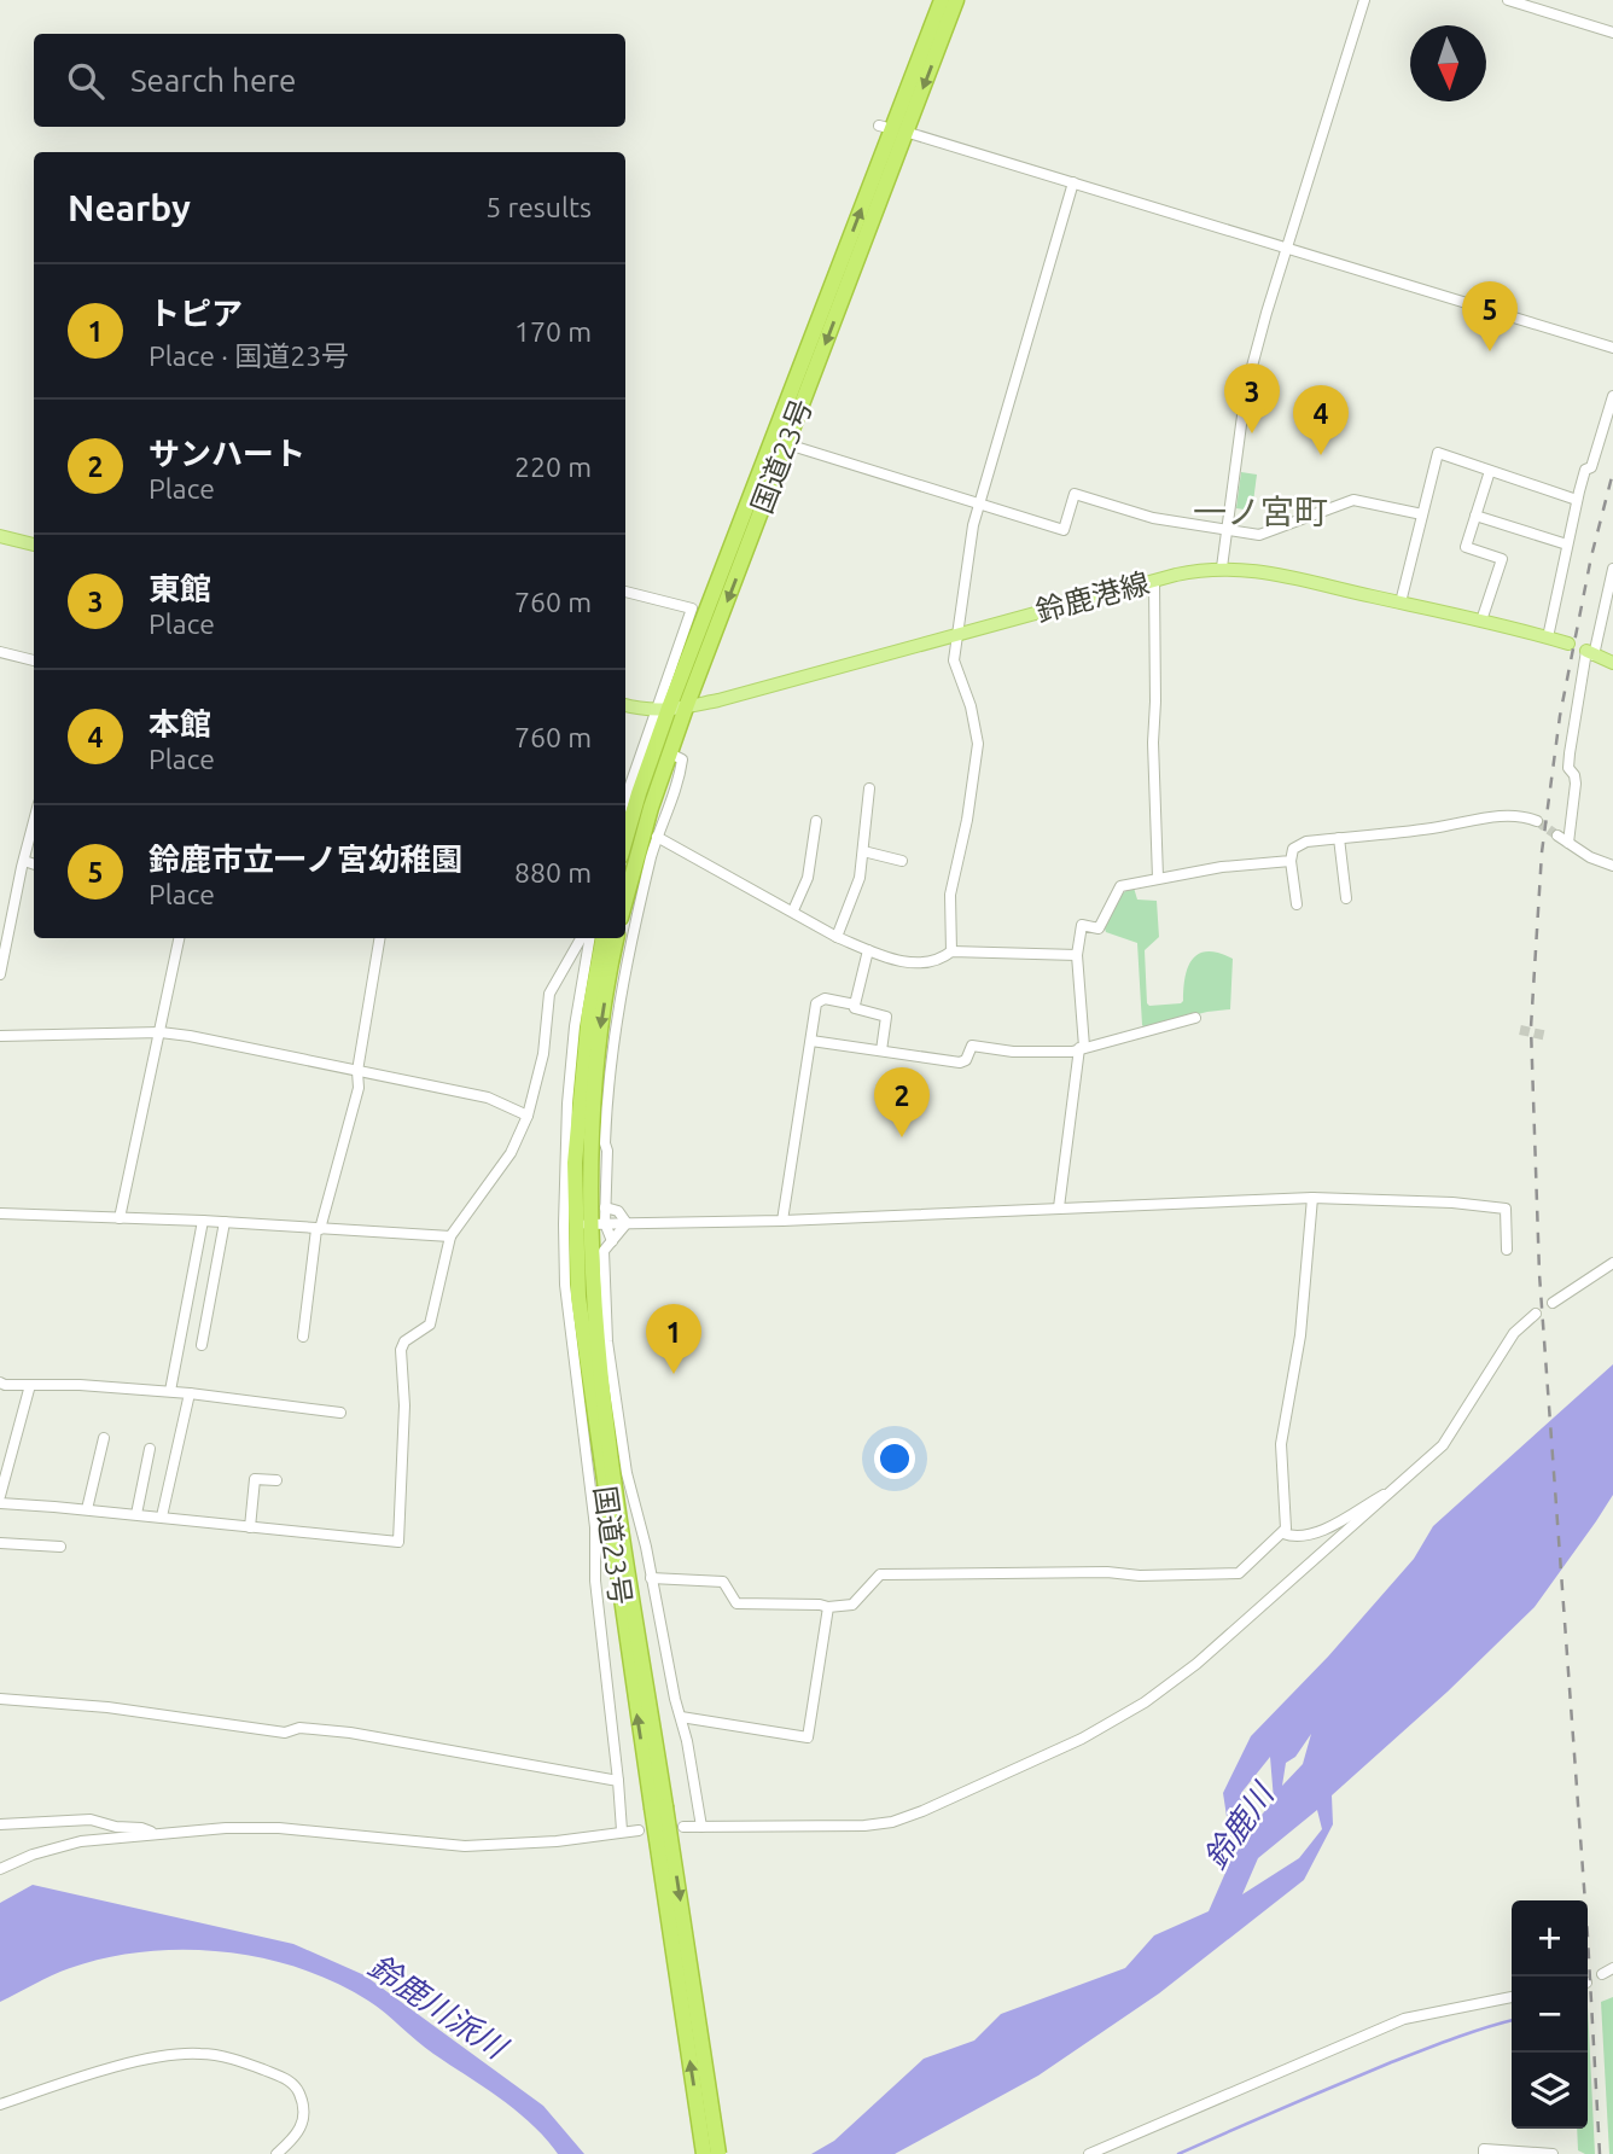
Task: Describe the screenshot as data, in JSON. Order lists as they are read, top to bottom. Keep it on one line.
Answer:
{"streets":{"highway":["国道23号"],"main road":["鈴鹿港線"]},"crossings":[["国道23号","鈴鹿港線"]],"districts":["一ノ宮町"],"water":["鈴鹿川","鈴鹿川派川"],"north":"bottom","page":{"search":"Search here","heading":["Nearby","5 results"],"list":[{"mark":"1","name":"トピア","note":"Place · 国道23号","value":"170 m"},{"mark":"2","name":"サンハート","note":"Place","value":"220 m"},{"mark":"3","name":"東館","note":"Place","value":"760 m"},{"mark":"4","name":"本館","note":"Place","value":"760 m"},{"mark":"5","name":"鈴鹿市立一ノ宮幼稚園","note":"Place","value":"880 m"}],"pins":["5","3","4","2","1"],"map_buttons":["+","−"]}}
